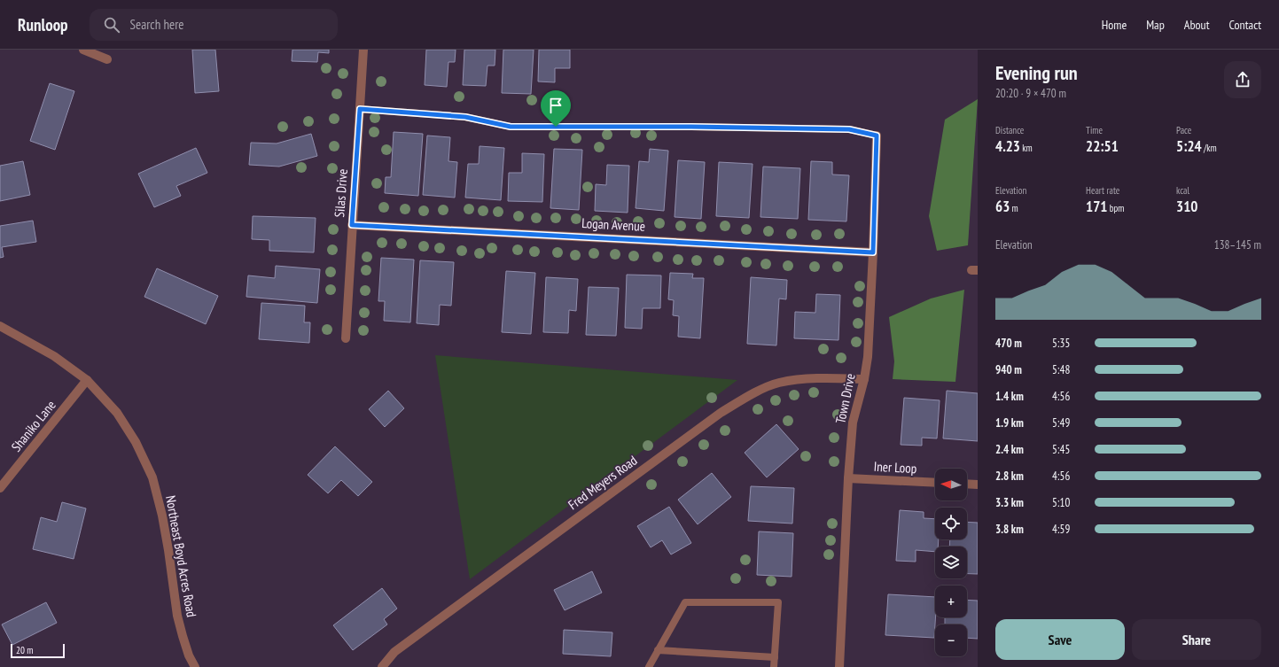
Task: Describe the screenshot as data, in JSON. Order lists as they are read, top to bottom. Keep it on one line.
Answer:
{"streets":{"street":["Silas Drive","Logan Avenue","Town Drive","Shaniko Lane","Iner Loop","Fred Meyers Road","Northeast Boyd Acres Road"]},"crossings":[["Silas Drive","Logan Avenue"],["Logan Avenue","Town Drive"],["Town Drive","Iner Loop"],["Town Drive","Fred Meyers Road"],["Shaniko Lane","Northeast Boyd Acres Road"]],"scale_bar":"20 m","north":"left","page":{"header":"Runloop","search":"Search here","nav":["Home","Map","About","Contact"],"heading":["Evening run","20:20 · 9 × 470 m"],"stats":[["Distance","4.23 km"],["Time","22:51"],["Pace","5:24 /km"],["Elevation","63 m"],["Heart rate","171 bpm"],["kcal","310"]],"chart":["Elevation","138–145 m"],"list":[{"name":"470 m","note":"5:35"},{"name":"940 m","note":"5:48"},{"name":"1.4 km","note":"4:56"},{"name":"1.9 km","note":"5:49"},{"name":"2.4 km","note":"5:45"},{"name":"2.8 km","note":"4:56"},{"name":"3.3 km","note":"5:10"},{"name":"3.8 km","note":"4:59"}],"map_buttons":["+","−"],"buttons":["Save","Share"],"scale":"20 m"}}
